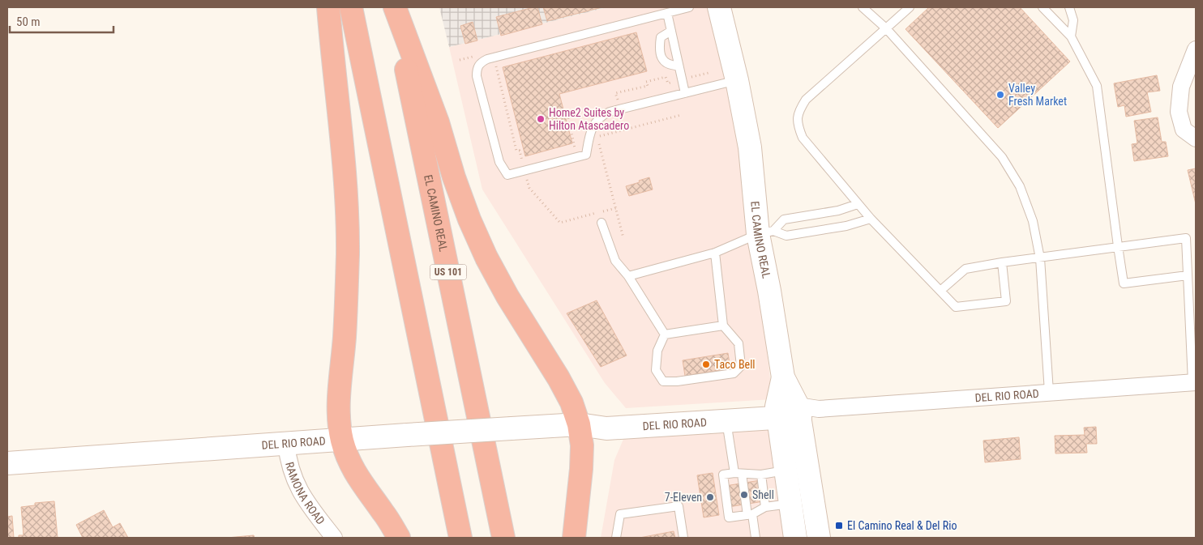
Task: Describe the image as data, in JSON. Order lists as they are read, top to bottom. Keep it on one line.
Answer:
{"streets":{"highway":["EL CAMINO REAL","US 101"],"street":["DEL RIO ROAD","RAMONA ROAD"]},"crossings":[["EL CAMINO REAL","DEL RIO ROAD"],["DEL RIO ROAD","RAMONA ROAD"]],"places":{"other":["Valley Fresh Market","Home2 Suites by Hilton Atascadero","Taco Bell","Shell","7-Eleven"],"transit":["El Camino Real & Del Rio"]},"scale_bar":"50 m"}
